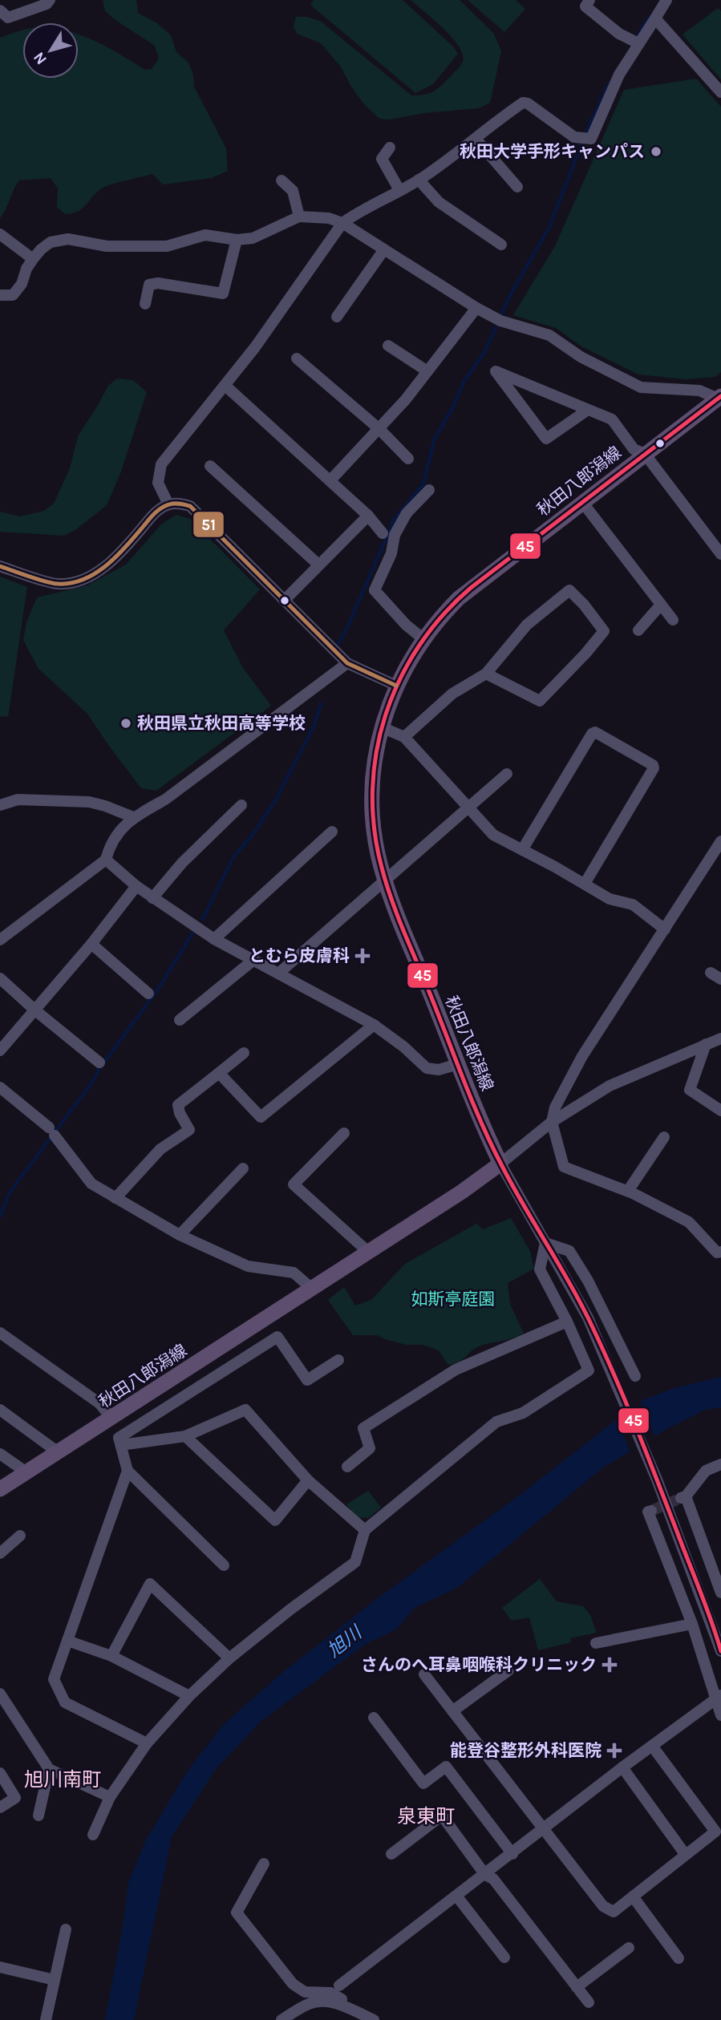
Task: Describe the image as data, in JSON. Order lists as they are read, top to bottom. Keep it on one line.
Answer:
{"streets":{"main road":["秋田八郎潟線"]},"districts":["旭川南町","泉東町"],"water":["旭川"],"parks":["如斯亭庭園"],"places":{"other":["秋田大学手形キャンパス","秋田県立秋田高等学校"],"health":["とむら皮膚科","さんのへ耳鼻咽喉科クリニック","能登谷整形外科医院"]},"lines":["transit line 45","transit line 51"],"north":"bottom left"}
